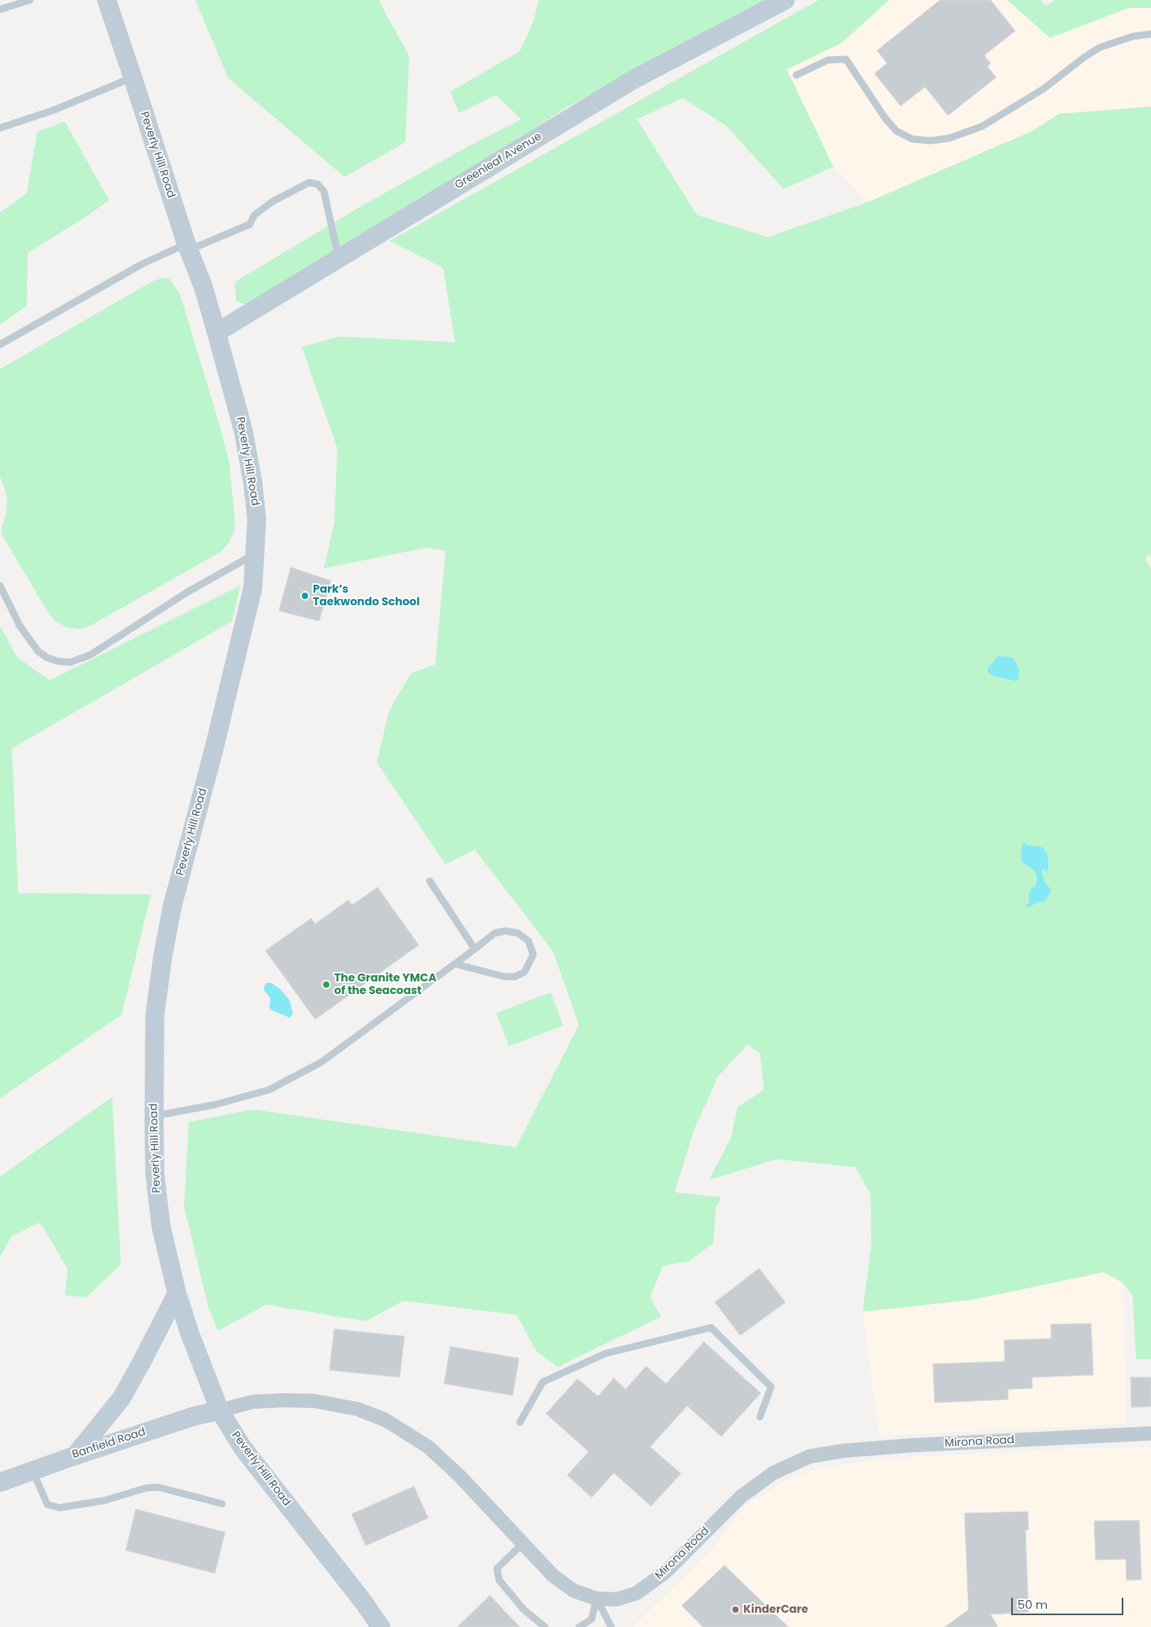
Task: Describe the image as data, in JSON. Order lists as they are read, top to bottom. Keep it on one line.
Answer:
{"streets":{"street":["Peverly Hill Road","Greenleaf Avenue","Mirona Road","Banfield Road"]},"crossings":[["Peverly Hill Road","Greenleaf Avenue"],["Peverly Hill Road","Mirona Road"],["Peverly Hill Road","Banfield Road"],["Mirona Road","Banfield Road"]],"places":["Park’s Taekwondo School","The Granite YMCA of the Seacoast","KinderCare"],"scale_bar":"50 m"}
